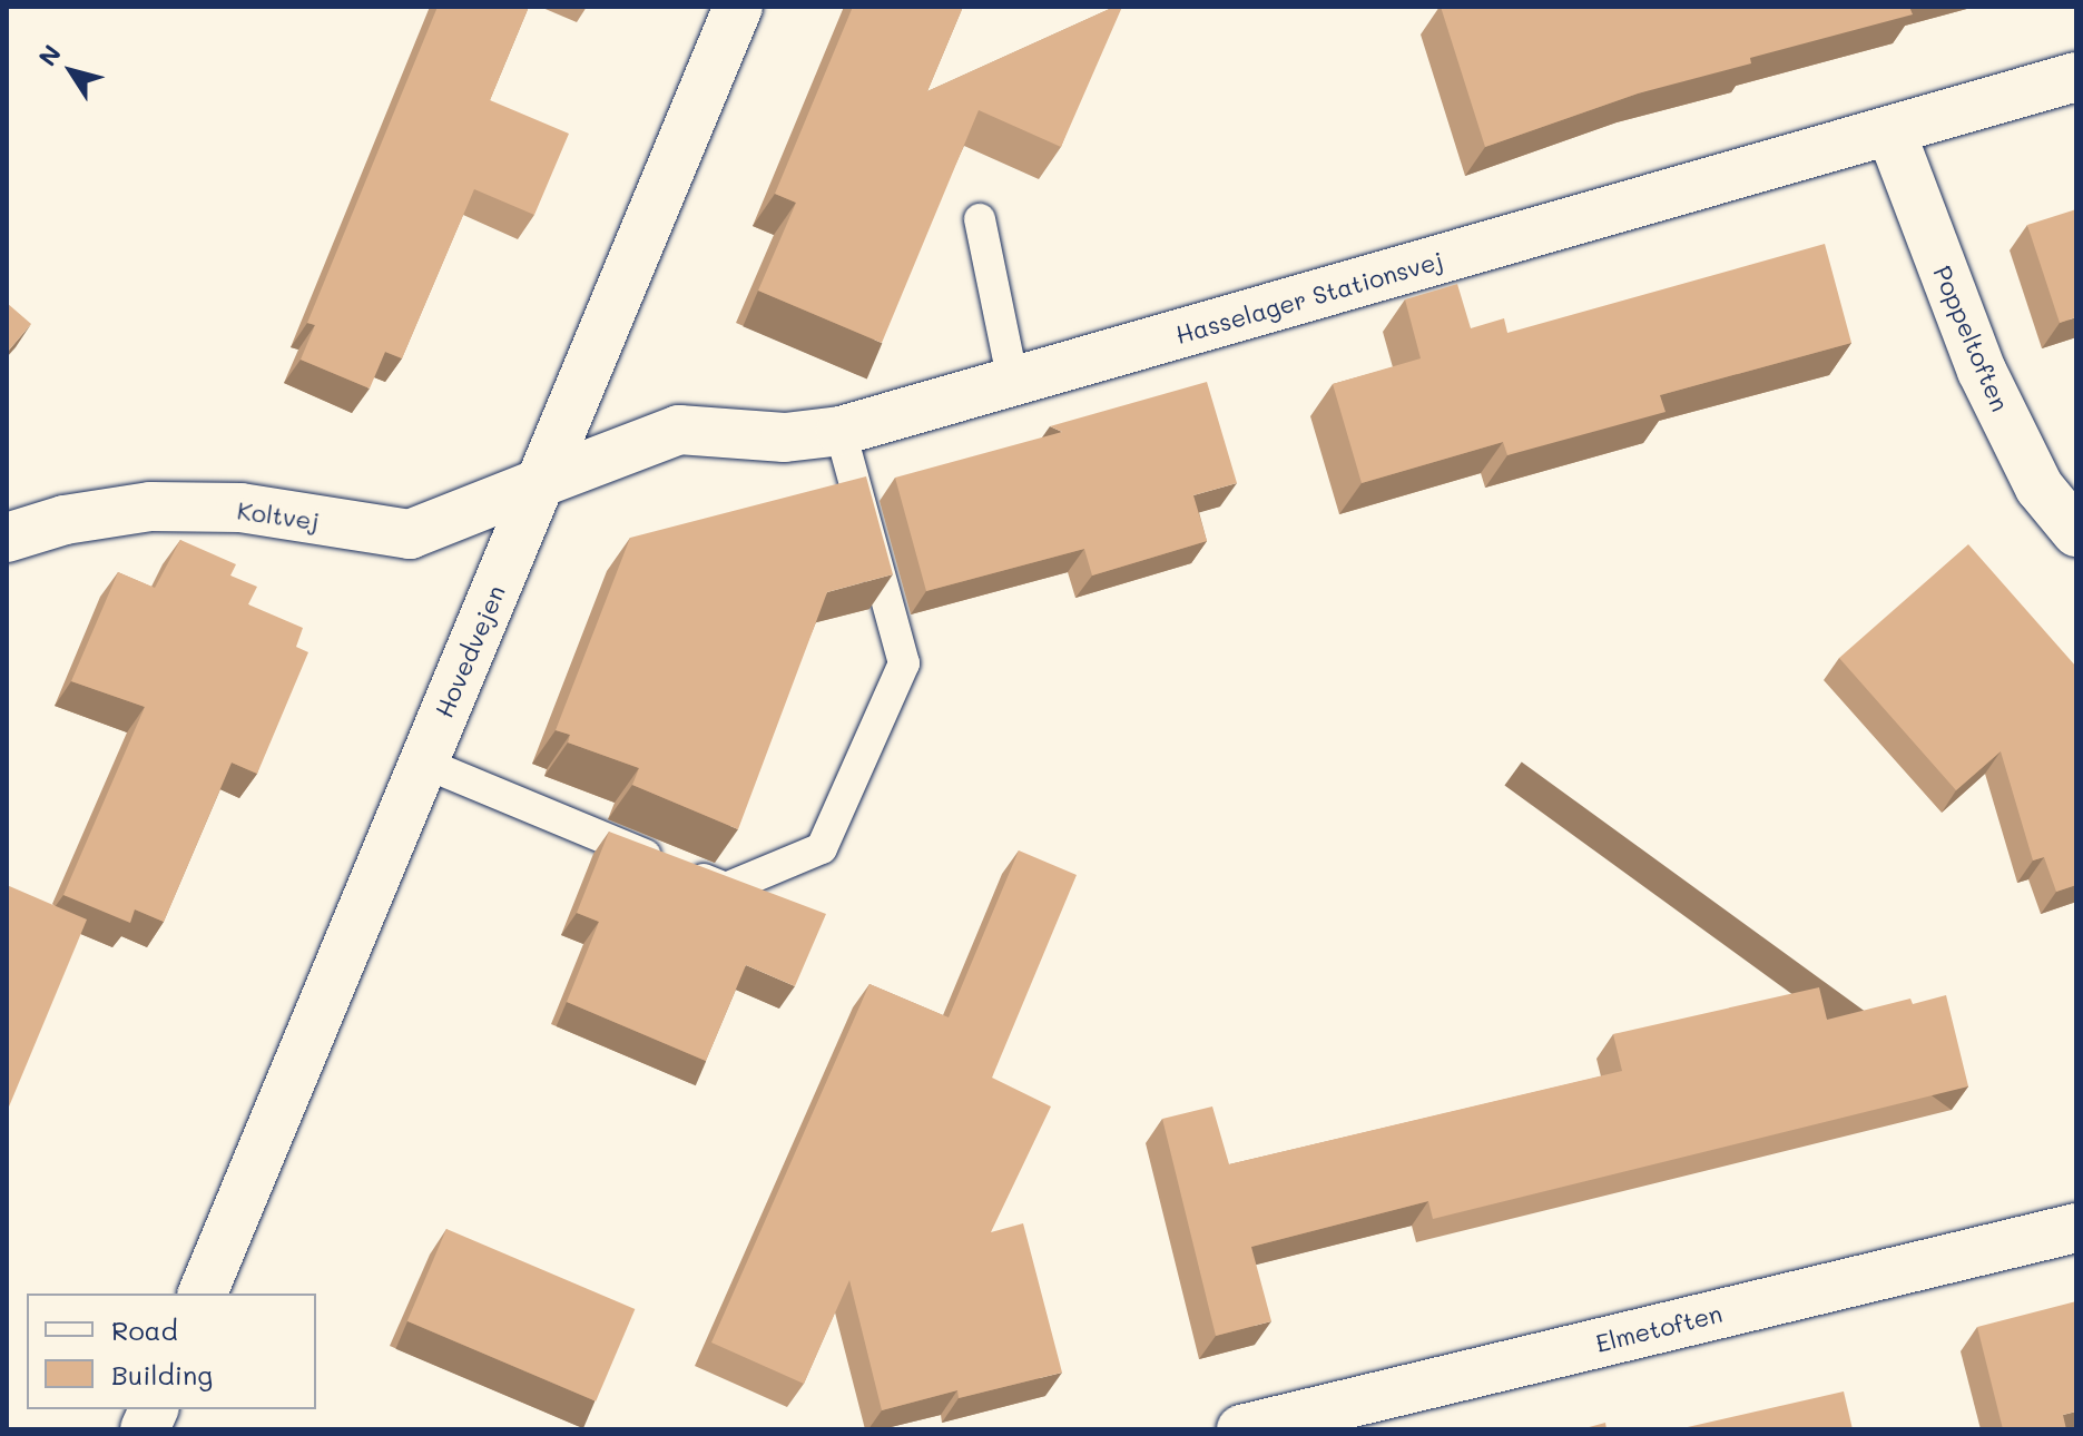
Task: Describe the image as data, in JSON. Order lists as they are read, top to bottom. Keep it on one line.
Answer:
{"streets":{"street":["Hasselager Stationsvej","Poppeltoften","Koltvej","Hovedvejen","Elmetoften"]},"crossings":[["Hasselager Stationsvej","Poppeltoften"],["Hasselager Stationsvej","Koltvej"],["Hasselager Stationsvej","Hovedvejen"],["Koltvej","Hovedvejen"]],"legend":["Road","Building"],"north":"top left"}
